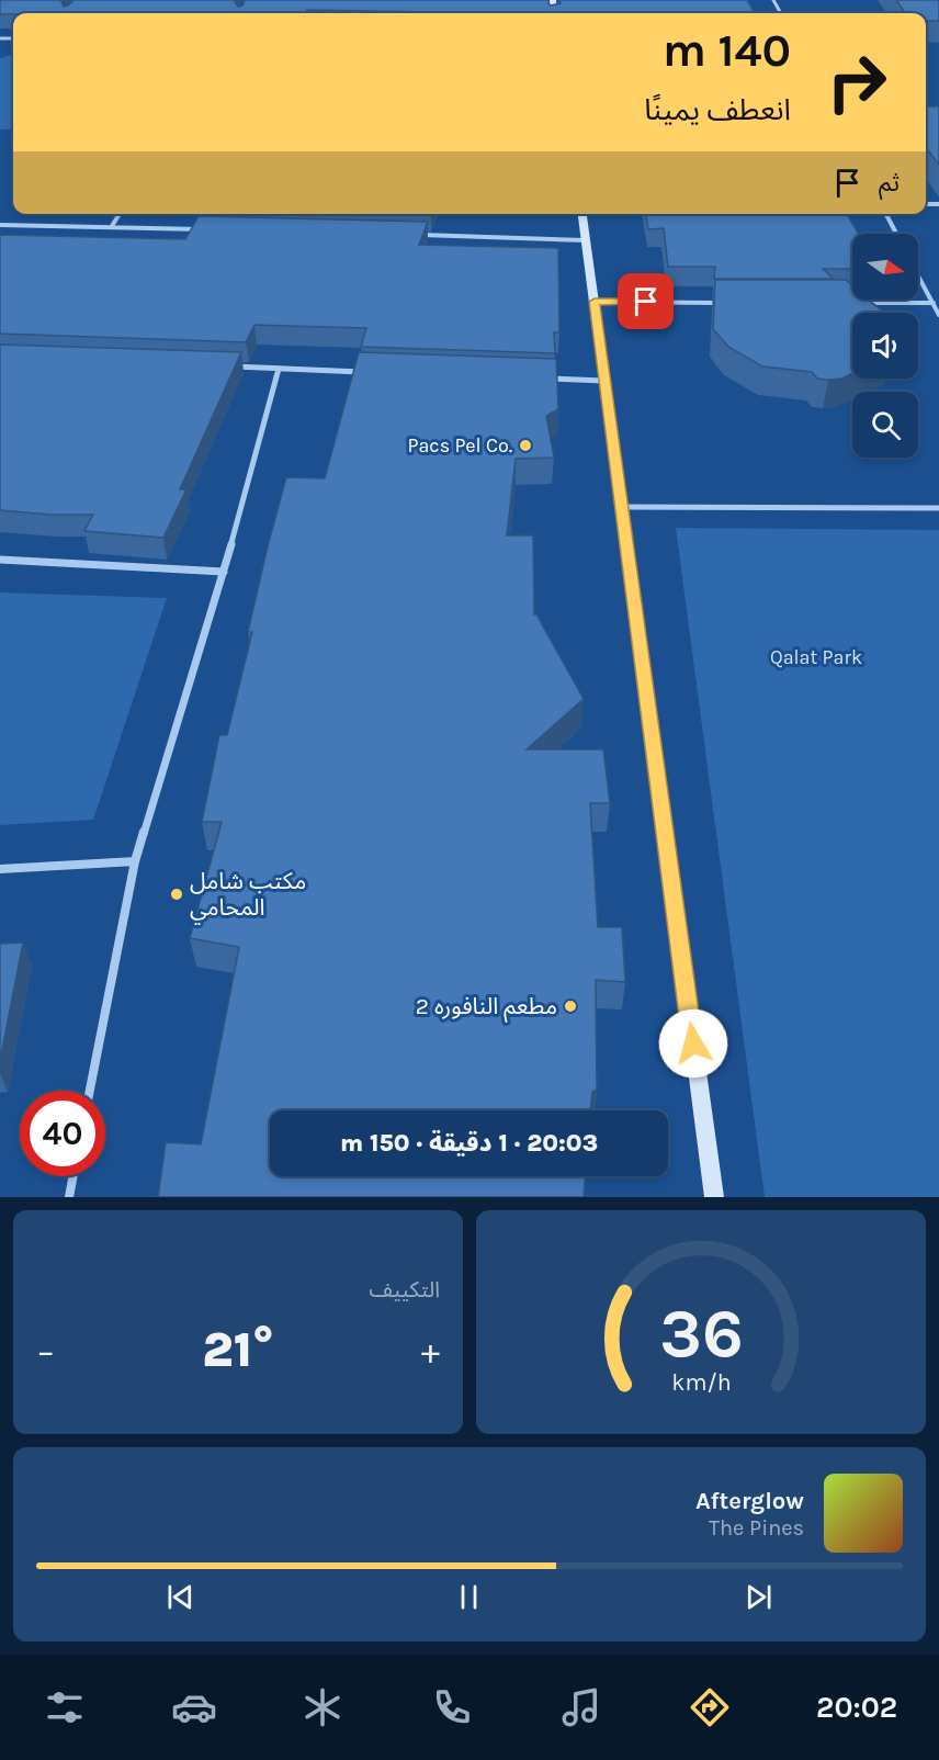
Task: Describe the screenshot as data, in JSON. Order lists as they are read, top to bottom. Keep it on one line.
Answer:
{"parks":["Qalat Park"],"places":["Pacs Pel Co.","مكتب شامل المحامي","مطعم النافوره 2"],"north":"right","page":{"turn":["140 m","انعطف يمينًا"],"then":"ثم","limit":"40","trip":"20:03 · 1 دقيقة · 150 m","tile":"التكييف","heat":["−","21°","+"],"song":["Afterglow","The Pines"],"tabs":"20:02","gauge":["36","km/h"]}}
